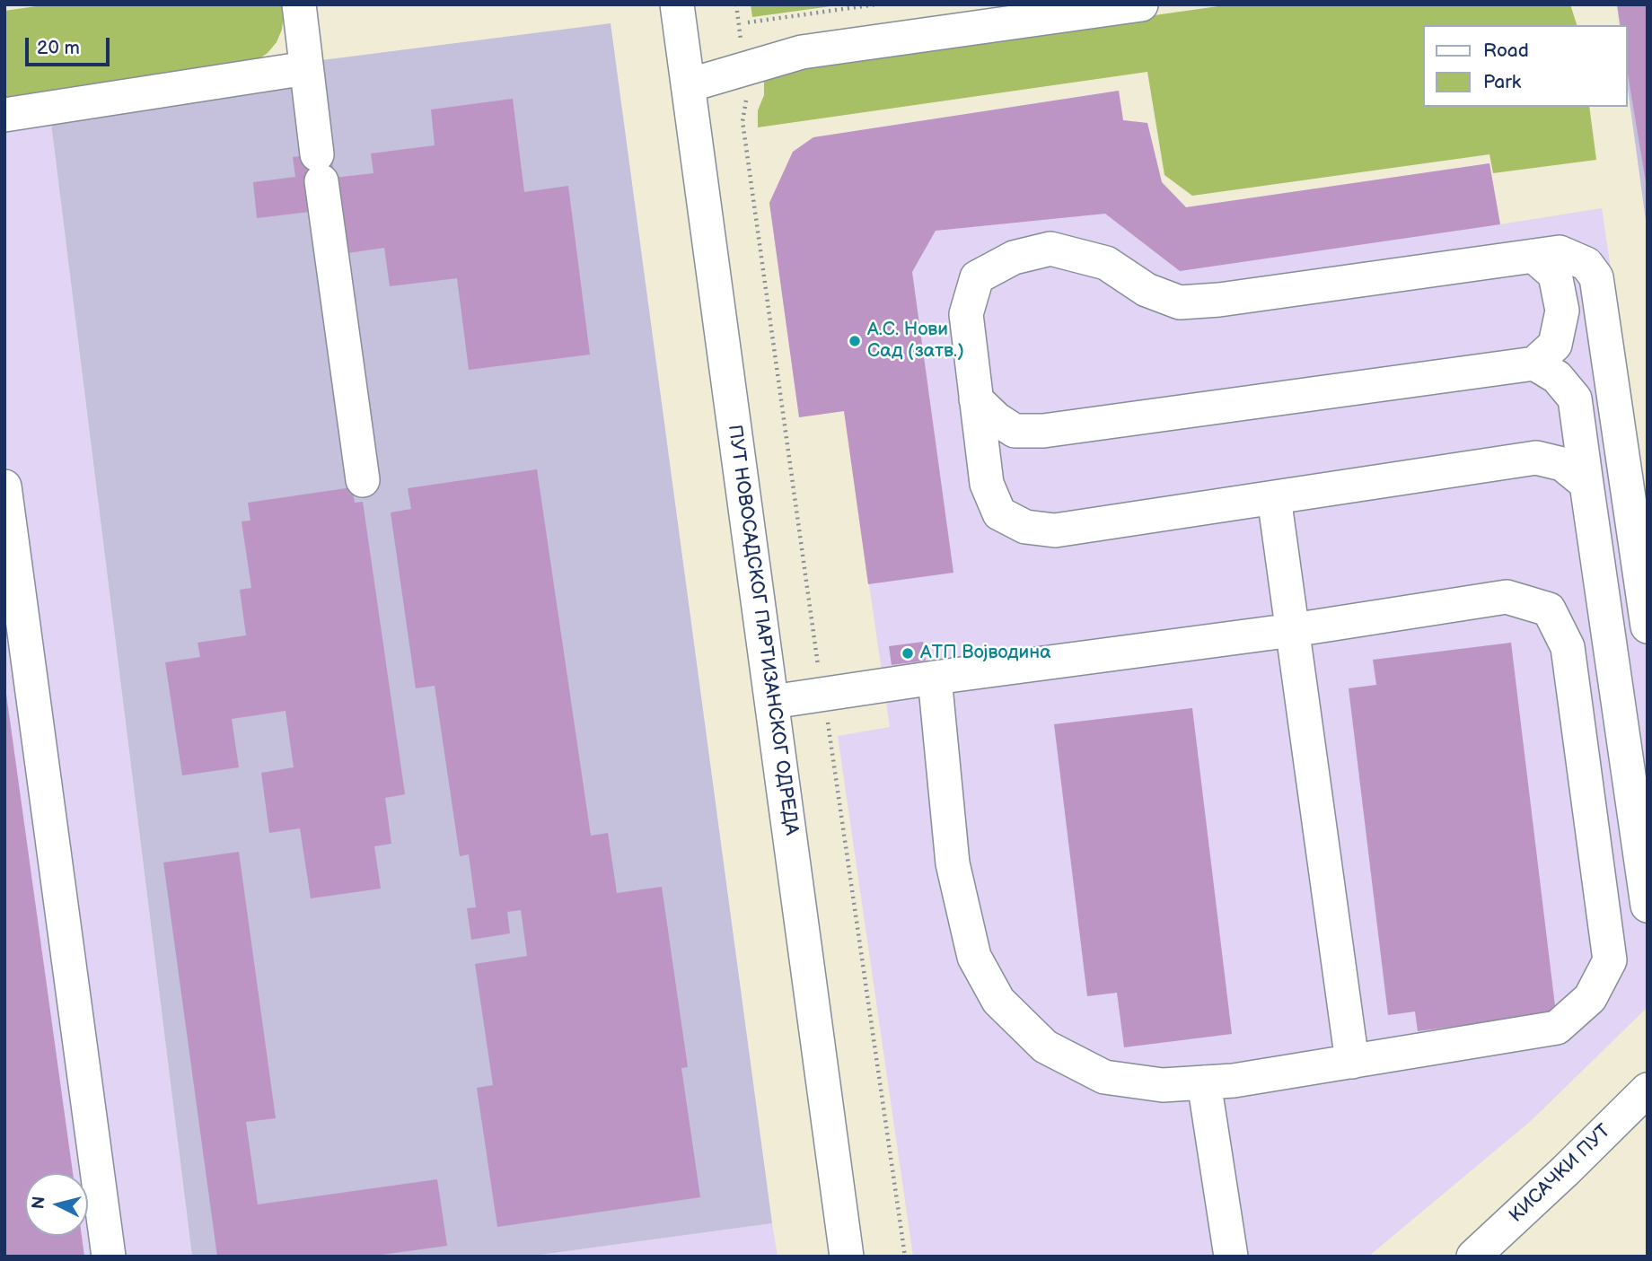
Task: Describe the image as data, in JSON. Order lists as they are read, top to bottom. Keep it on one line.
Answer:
{"streets":{"street":["ПУТ НОВОСАДСКОГ ПАРТИЗАНСКОГ ОДРЕДА","КИСАЧКИ ПУТ"]},"places":["А.С. Нови Сад (затв.)","АТП Војводина"],"legend":["Road","Park"],"scale_bar":"20 m","north":"left"}
